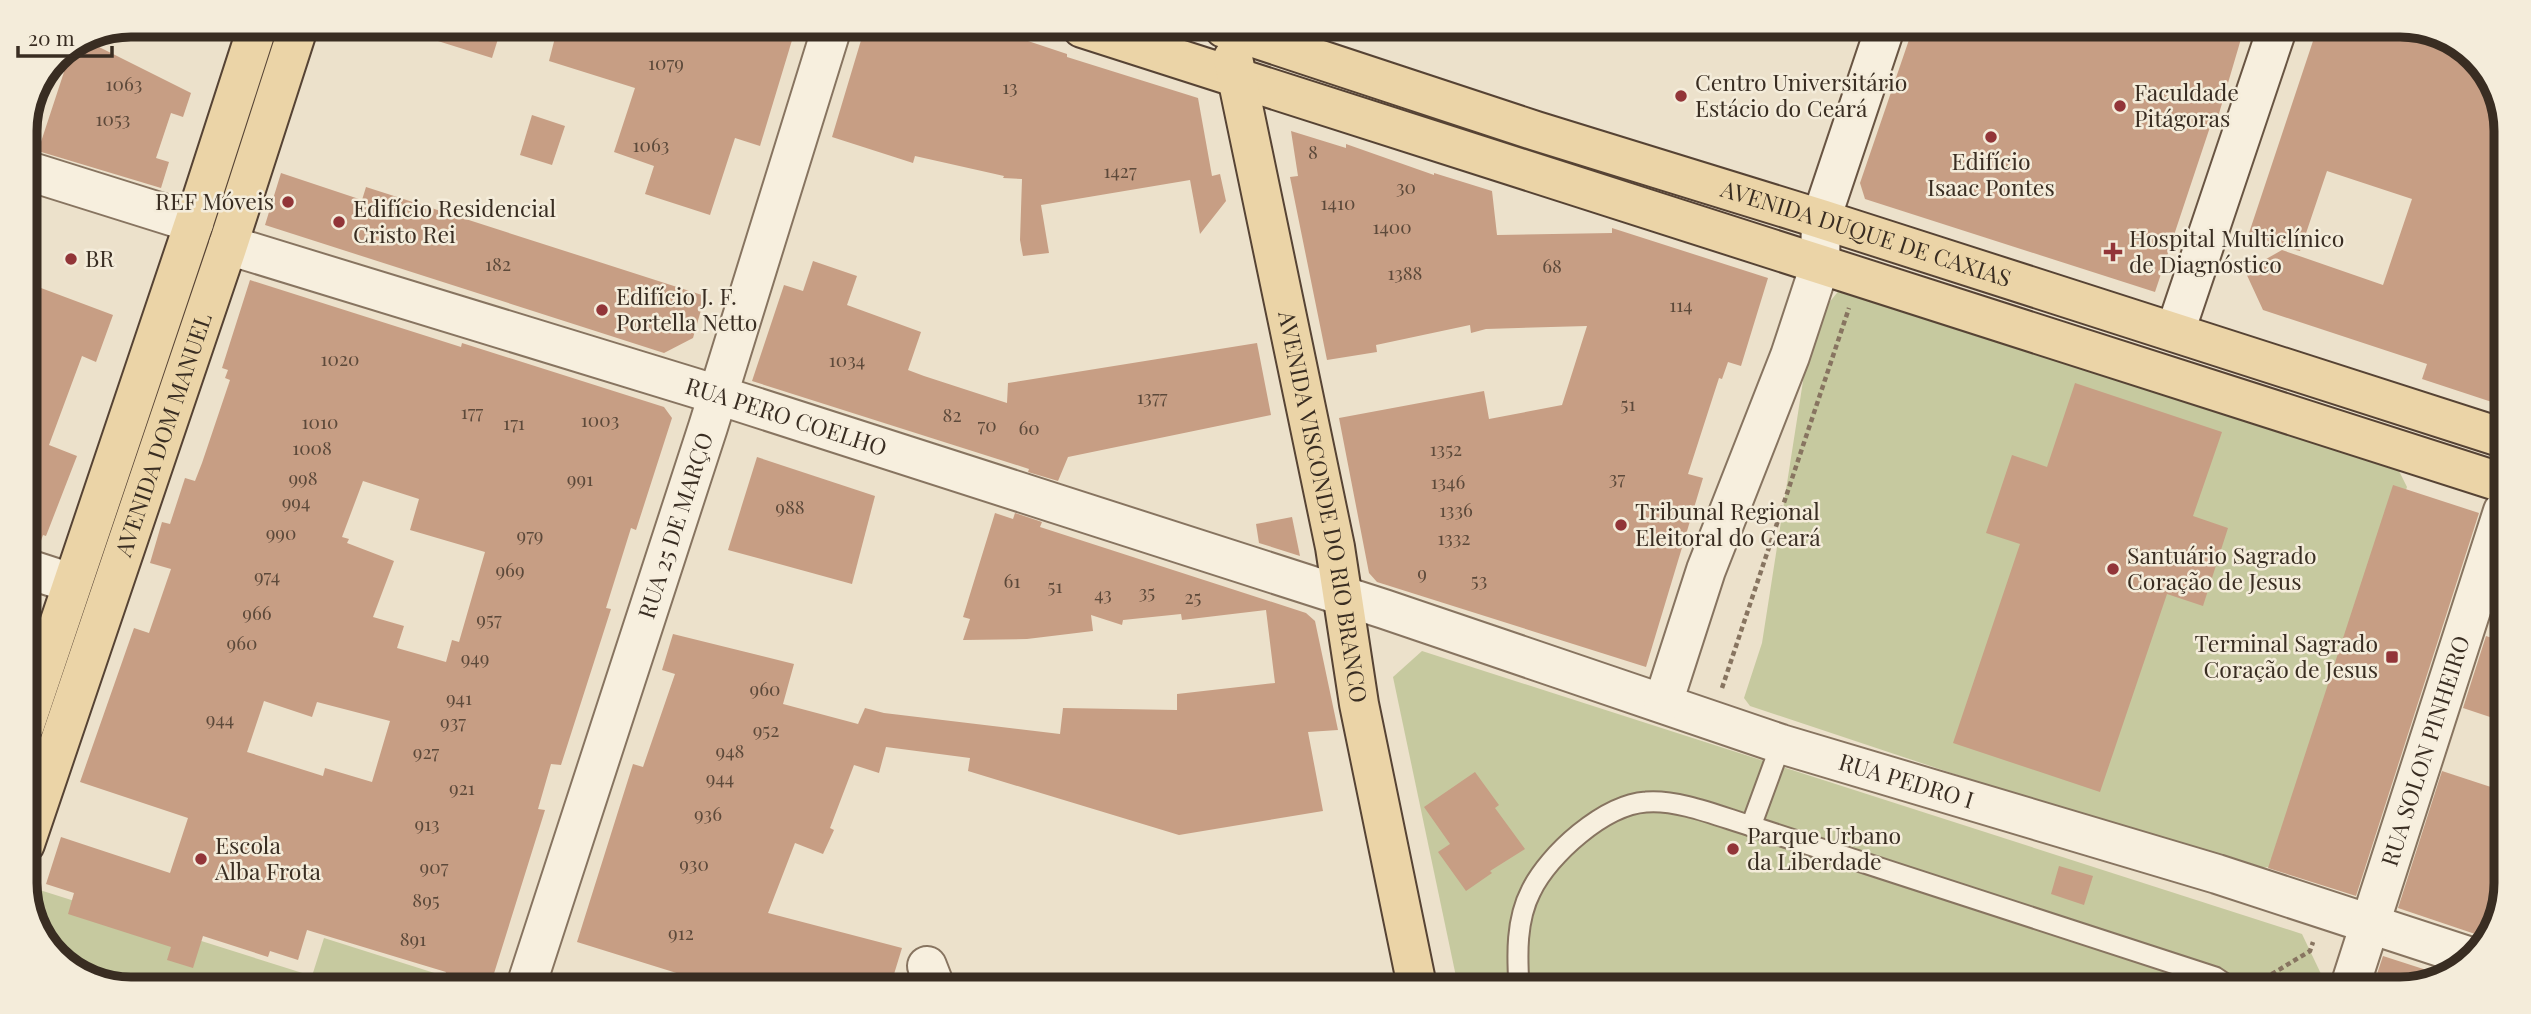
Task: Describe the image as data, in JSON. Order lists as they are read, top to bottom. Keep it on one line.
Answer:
{"streets":{"main road":["AVENIDA DUQUE DE CAXIAS","AVENIDA DOM MANUEL","AVENIDA VISCONDE DO RIO BRANCO"],"street":["RUA PERO COELHO","RUA 25 DE MARÇO","RUA SOLON PINHEIRO","RUA PEDRO I"]},"crossings":[["AVENIDA DUQUE DE CAXIAS","AVENIDA VISCONDE DO RIO BRANCO"],["RUA PERO COELHO","AVENIDA DOM MANUEL"],["RUA PERO COELHO","AVENIDA VISCONDE DO RIO BRANCO"],["RUA PERO COELHO","RUA 25 DE MARÇO"],["RUA PERO COELHO","RUA PEDRO I"],["AVENIDA VISCONDE DO RIO BRANCO","RUA PEDRO I"],["RUA SOLON PINHEIRO","RUA PEDRO I"]],"places":{"other":["Centro Universitário Estácio do Ceará","Faculdade Pitágoras","Edifício Isaac Pontes","REF Móveis","Edifício Residencial Cristo Rei","BR","Edifício J. F. Portella Netto","Tribunal Regional Eleitoral do Ceará","Santuário Sagrado Coração de Jesus","Parque Urbano da Liberdade","Escola Alba Frota"],"health":["Hospital Multiclínico de Diagnóstico"],"transit":["Terminal Sagrado Coração de Jesus"]},"house_numbers":["1079","1063","13","1053","1063","8","1427","30","1410","1400","182","68","1388","114","1020","1034","1377","51","177","82","1003","1010","171","70","60","1008","1352","998","37","991","1346","994","988","1336","990","979","1332","969","9","974","53","61","51","35","43","25","966","957","960","949","960","941","944","937","952","948","927","944","921","936","913","930","907","895","912","891"],"scale_bar":"20 m"}
